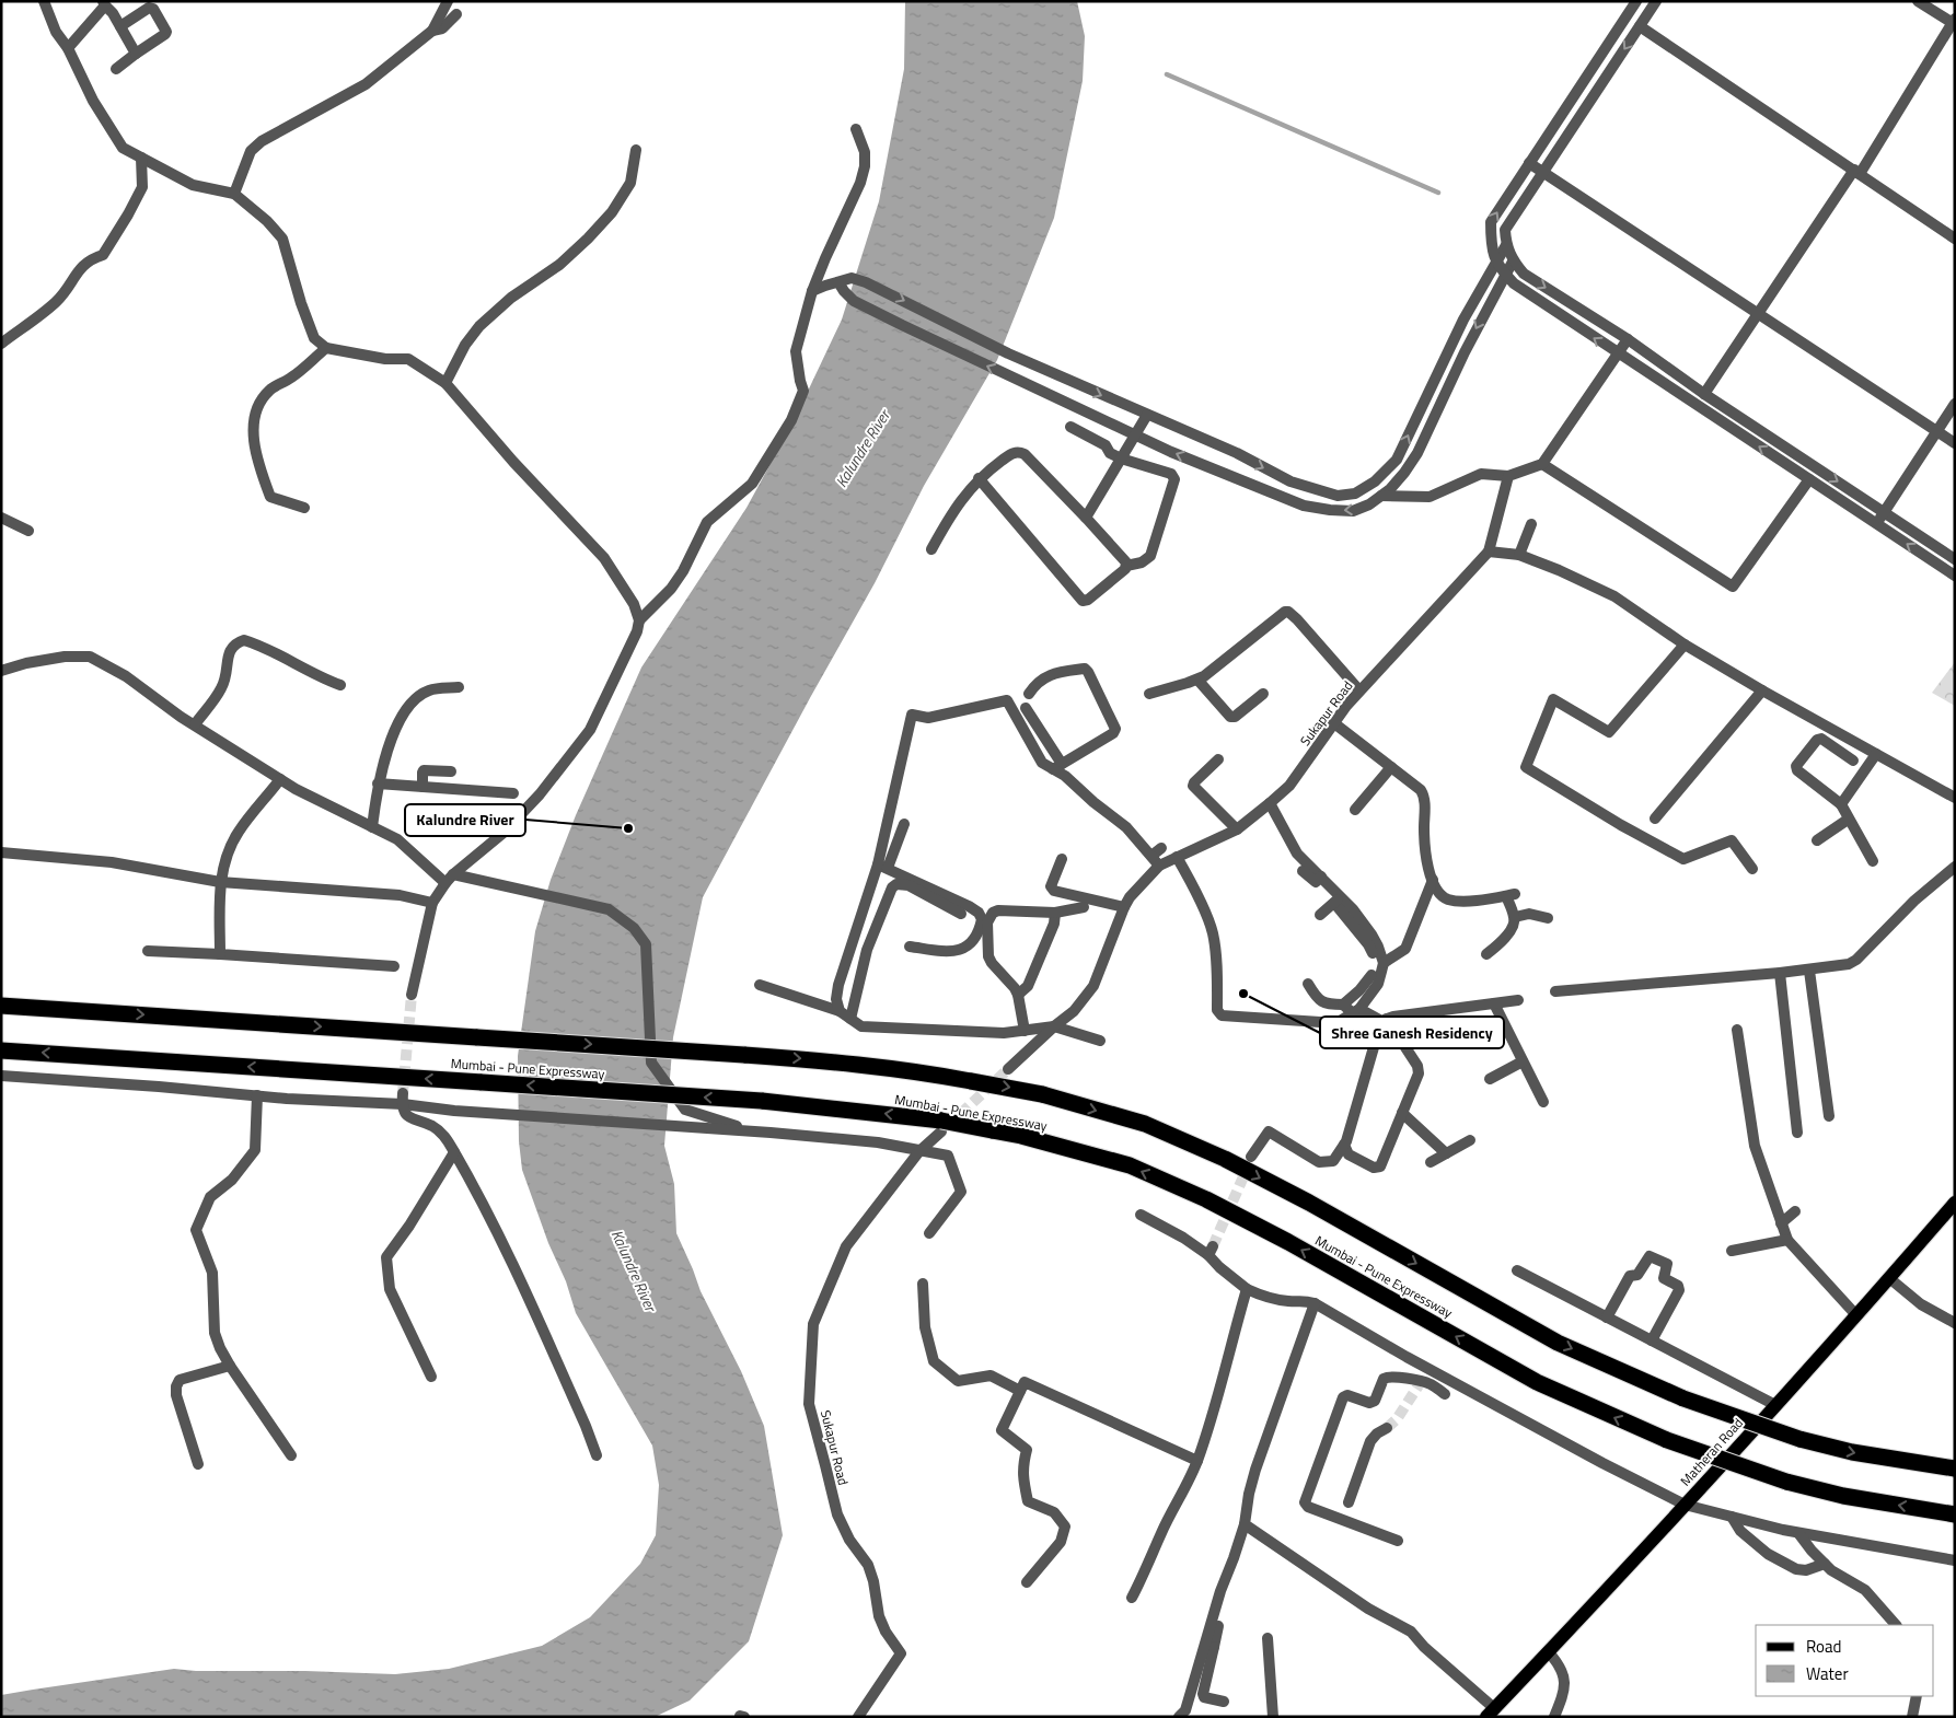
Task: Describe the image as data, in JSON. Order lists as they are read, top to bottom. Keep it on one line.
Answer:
{"streets":{"highway":["Mumbai - Pune Expressway"],"main road":["Matheran Road"],"street":["Sukapur Road"]},"crossings":[["Sukapur Road","Mumbai - Pune Expressway"]],"water":["Kalundre River"],"places":["Kalundre River","Shree Ganesh Residency"],"legend":["Road","Water"]}
